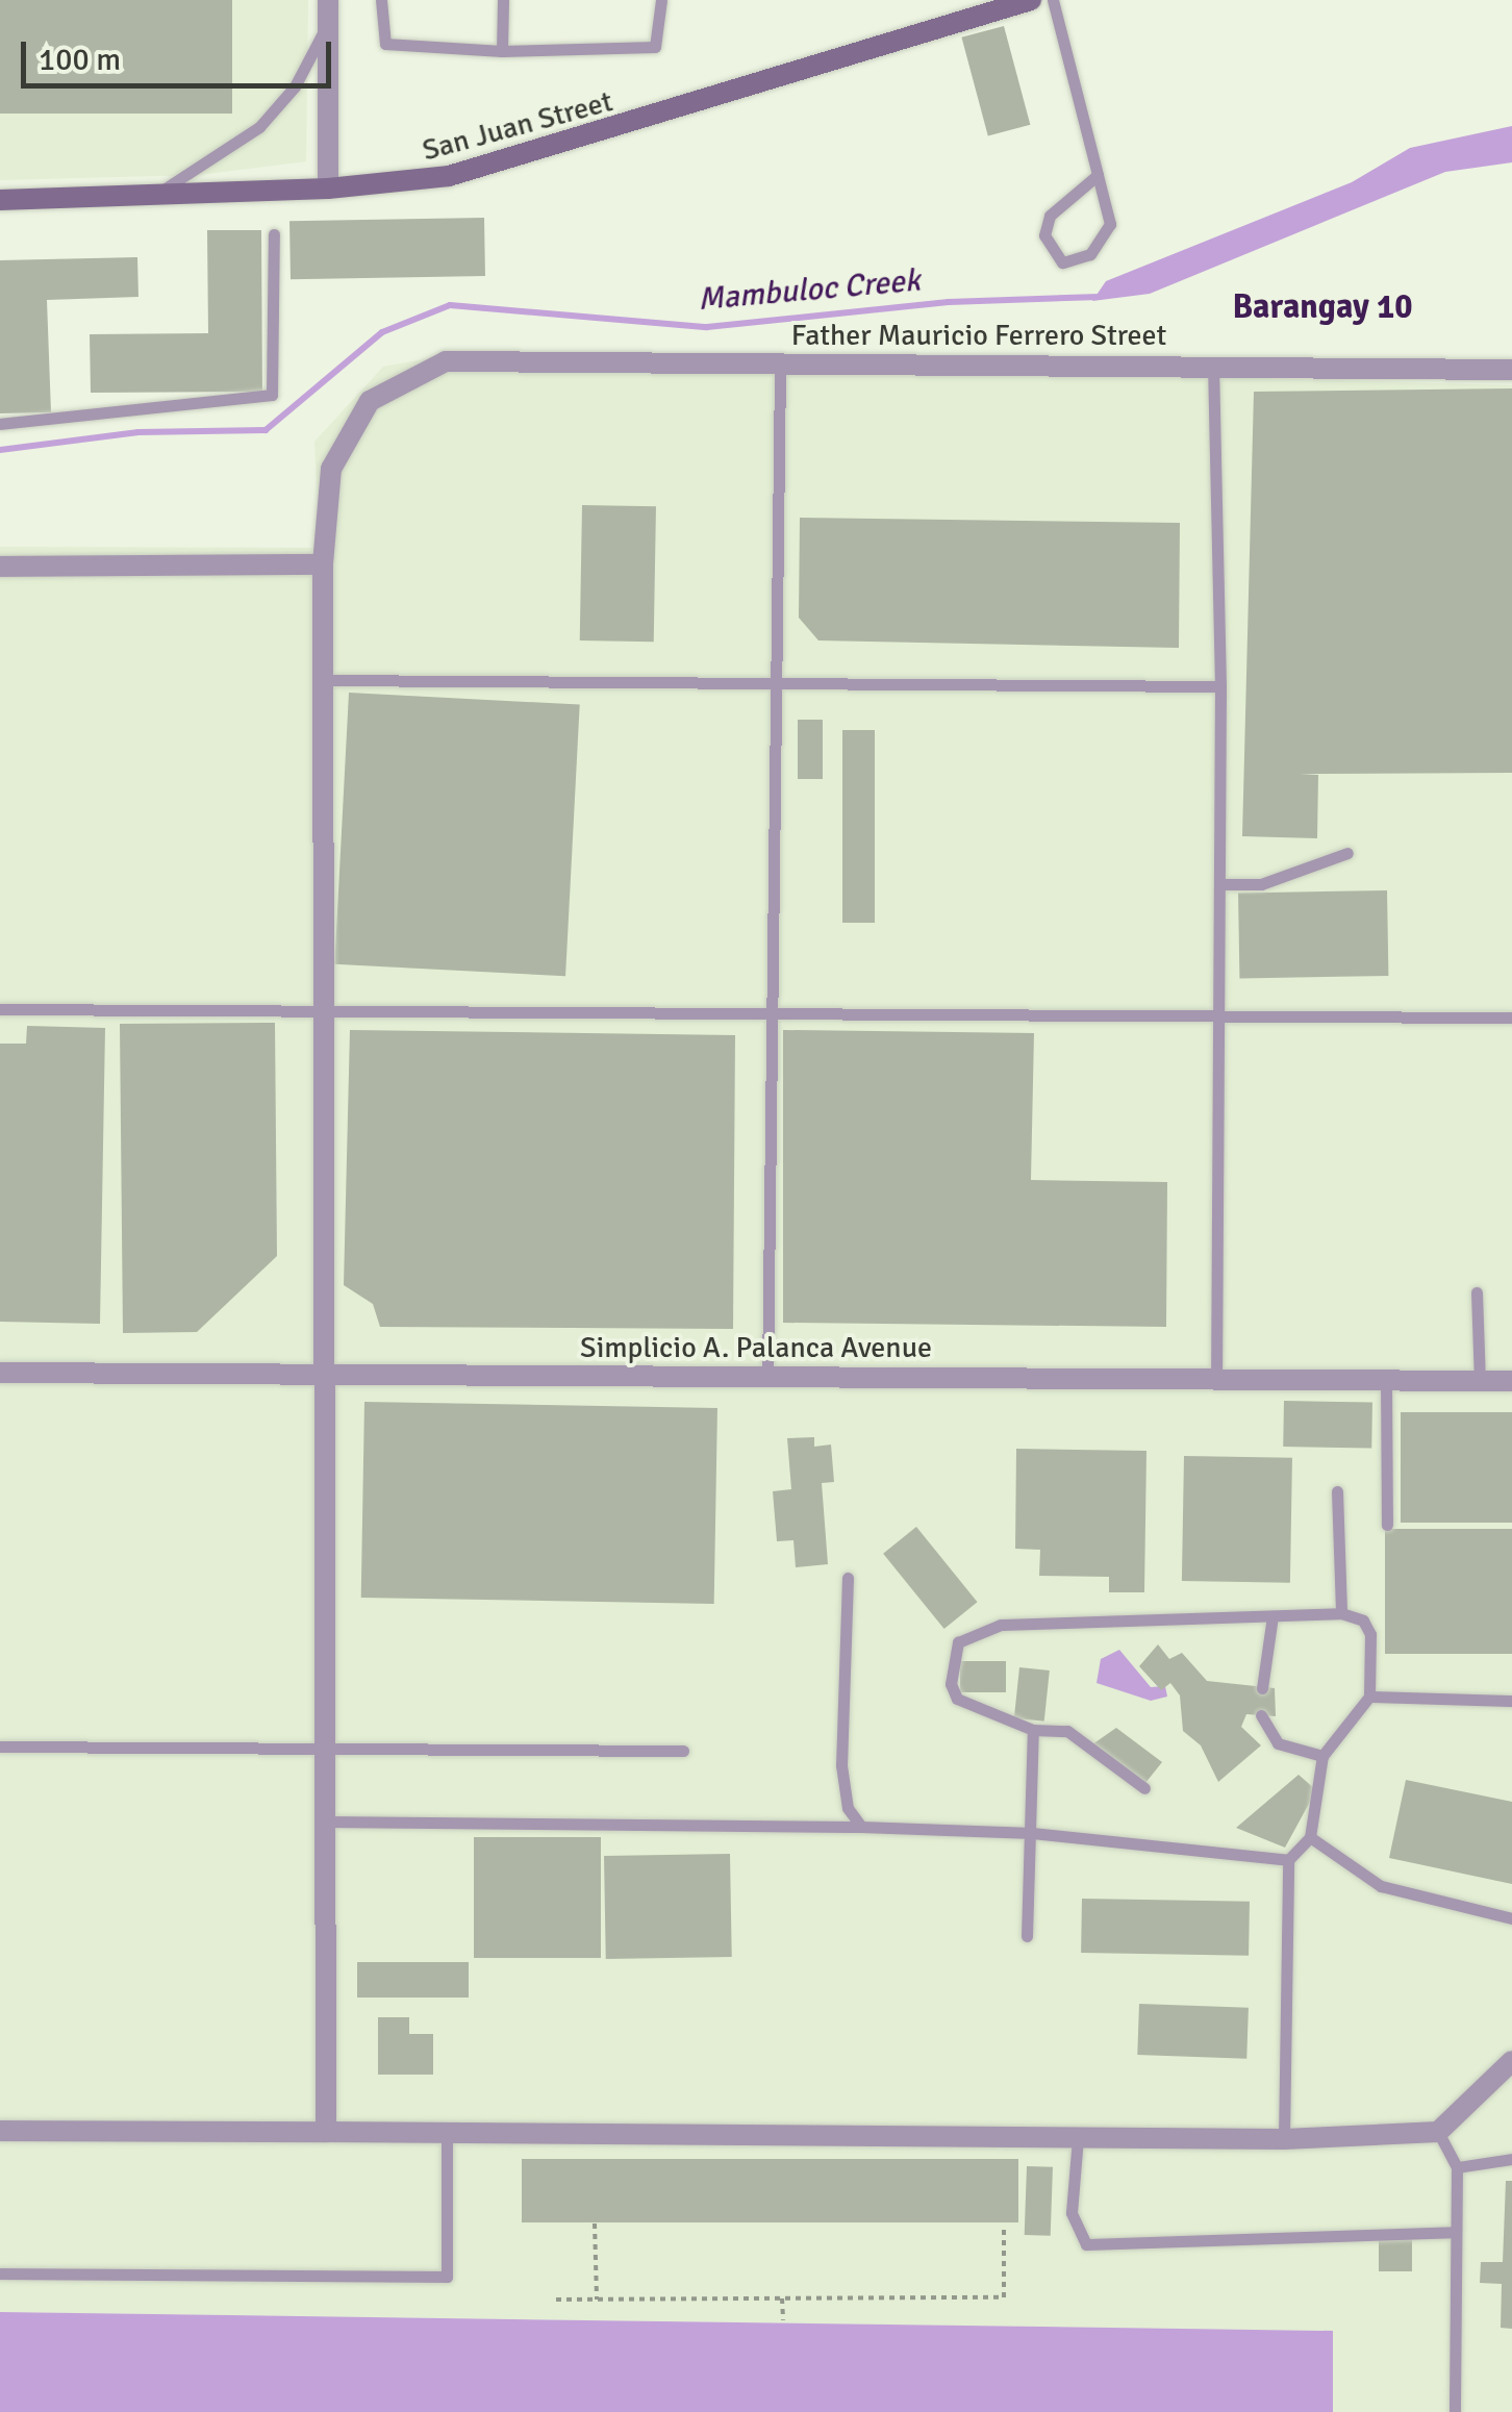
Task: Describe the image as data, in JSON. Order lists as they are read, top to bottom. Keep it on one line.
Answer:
{"streets":{"main road":["San Juan Street"],"street":["Father Mauricio Ferrero Street","Simplicio A. Palanca Avenue"]},"districts":["Barangay 10"],"water":["Mambuloc Creek"],"scale_bar":"100 m"}
